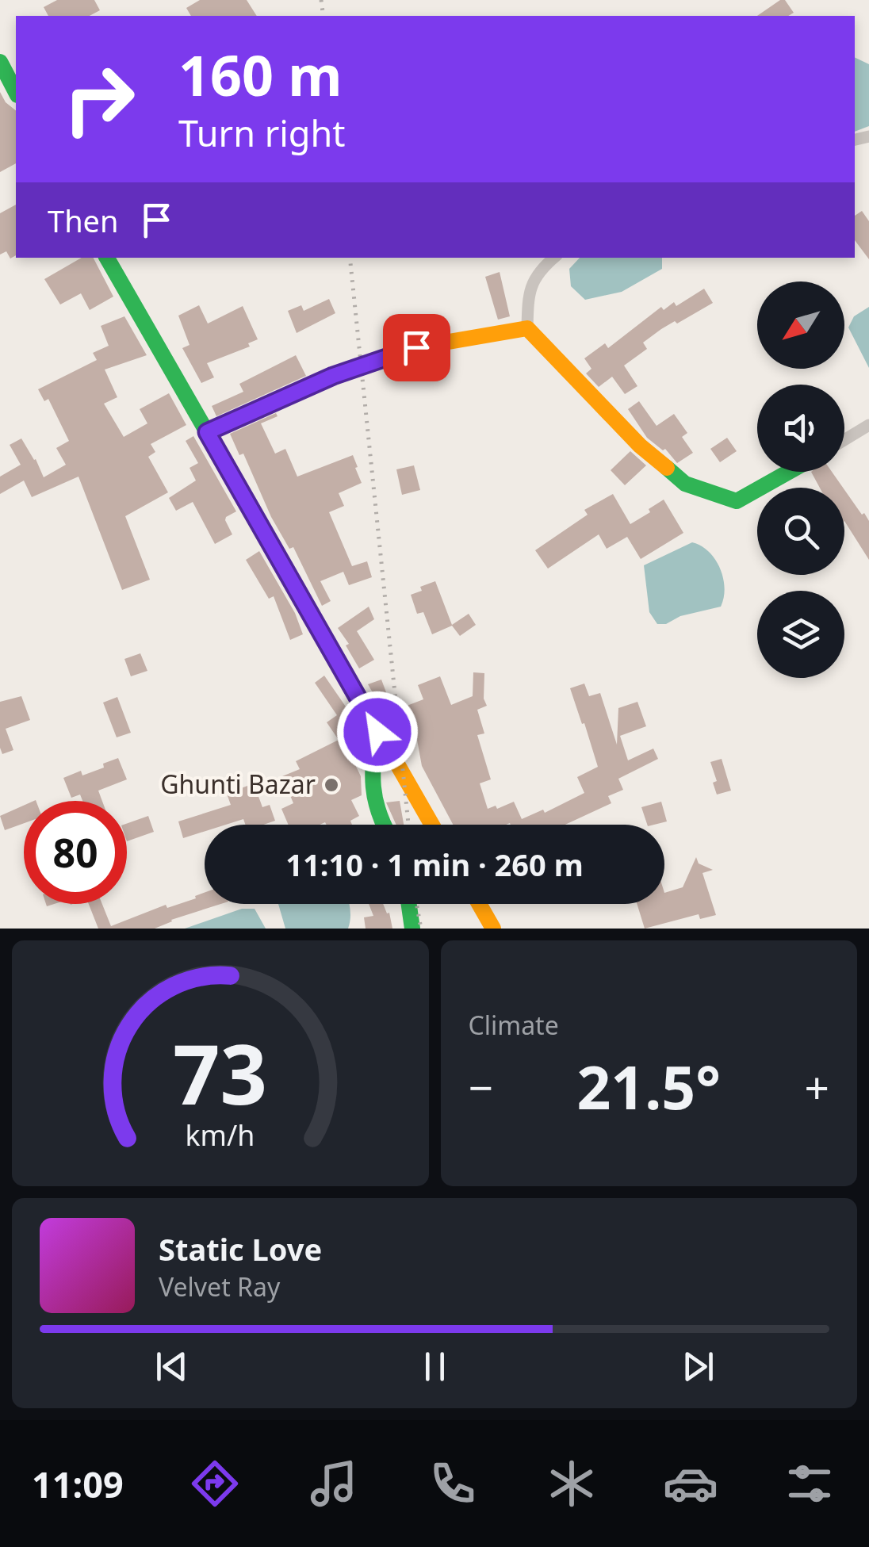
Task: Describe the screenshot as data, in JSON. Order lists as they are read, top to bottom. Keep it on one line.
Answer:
{"places":["Ghunti Bazar"],"north":"bottom left","page":{"turn":["160 m","Turn right"],"then":"Then","limit":"80","trip":"11:10 · 1 min · 260 m","tile":"Climate","heat":["−","21.5°","+"],"song":["Static Love","Velvet Ray"],"tabs":"11:09","gauge":["73","km/h"]}}
